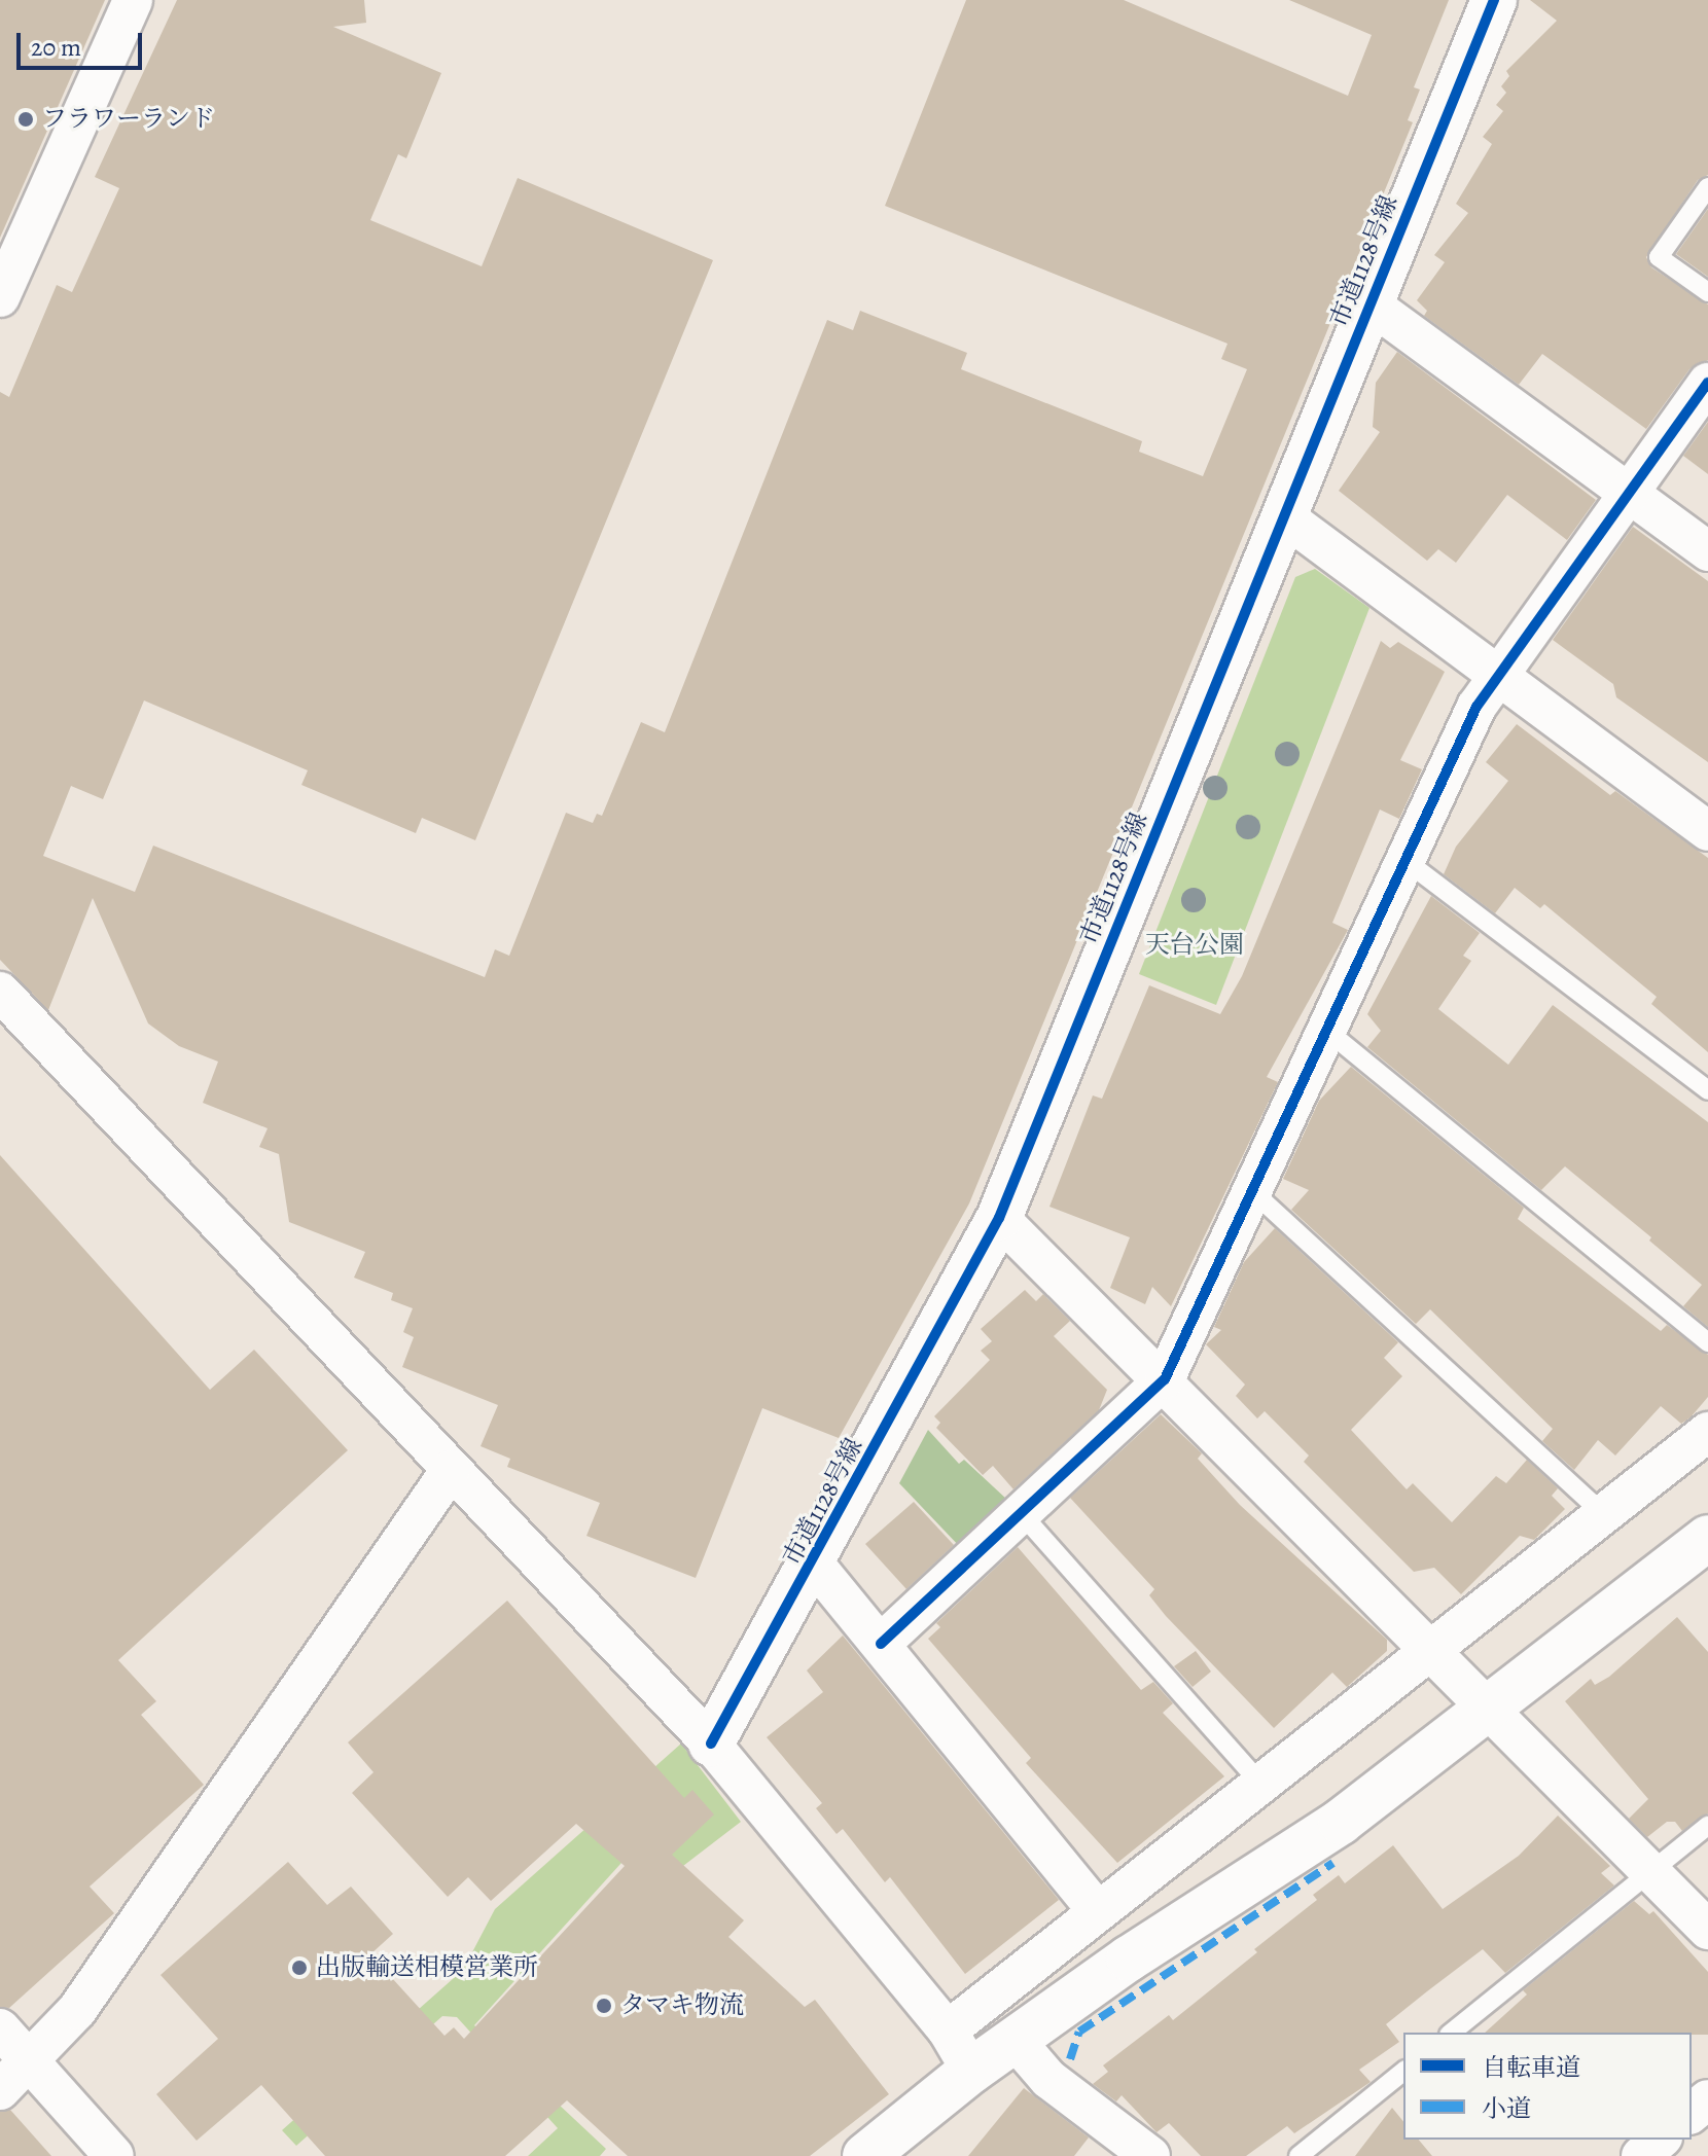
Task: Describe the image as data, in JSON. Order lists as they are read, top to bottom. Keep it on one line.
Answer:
{"streets":{"street":["市道1128号線"]},"parks":["天台公園"],"places":["フラワーランド","出版輸送相模営業所","タマキ物流"],"legend":["自転車道","小道"],"scale_bar":"20 m"}
